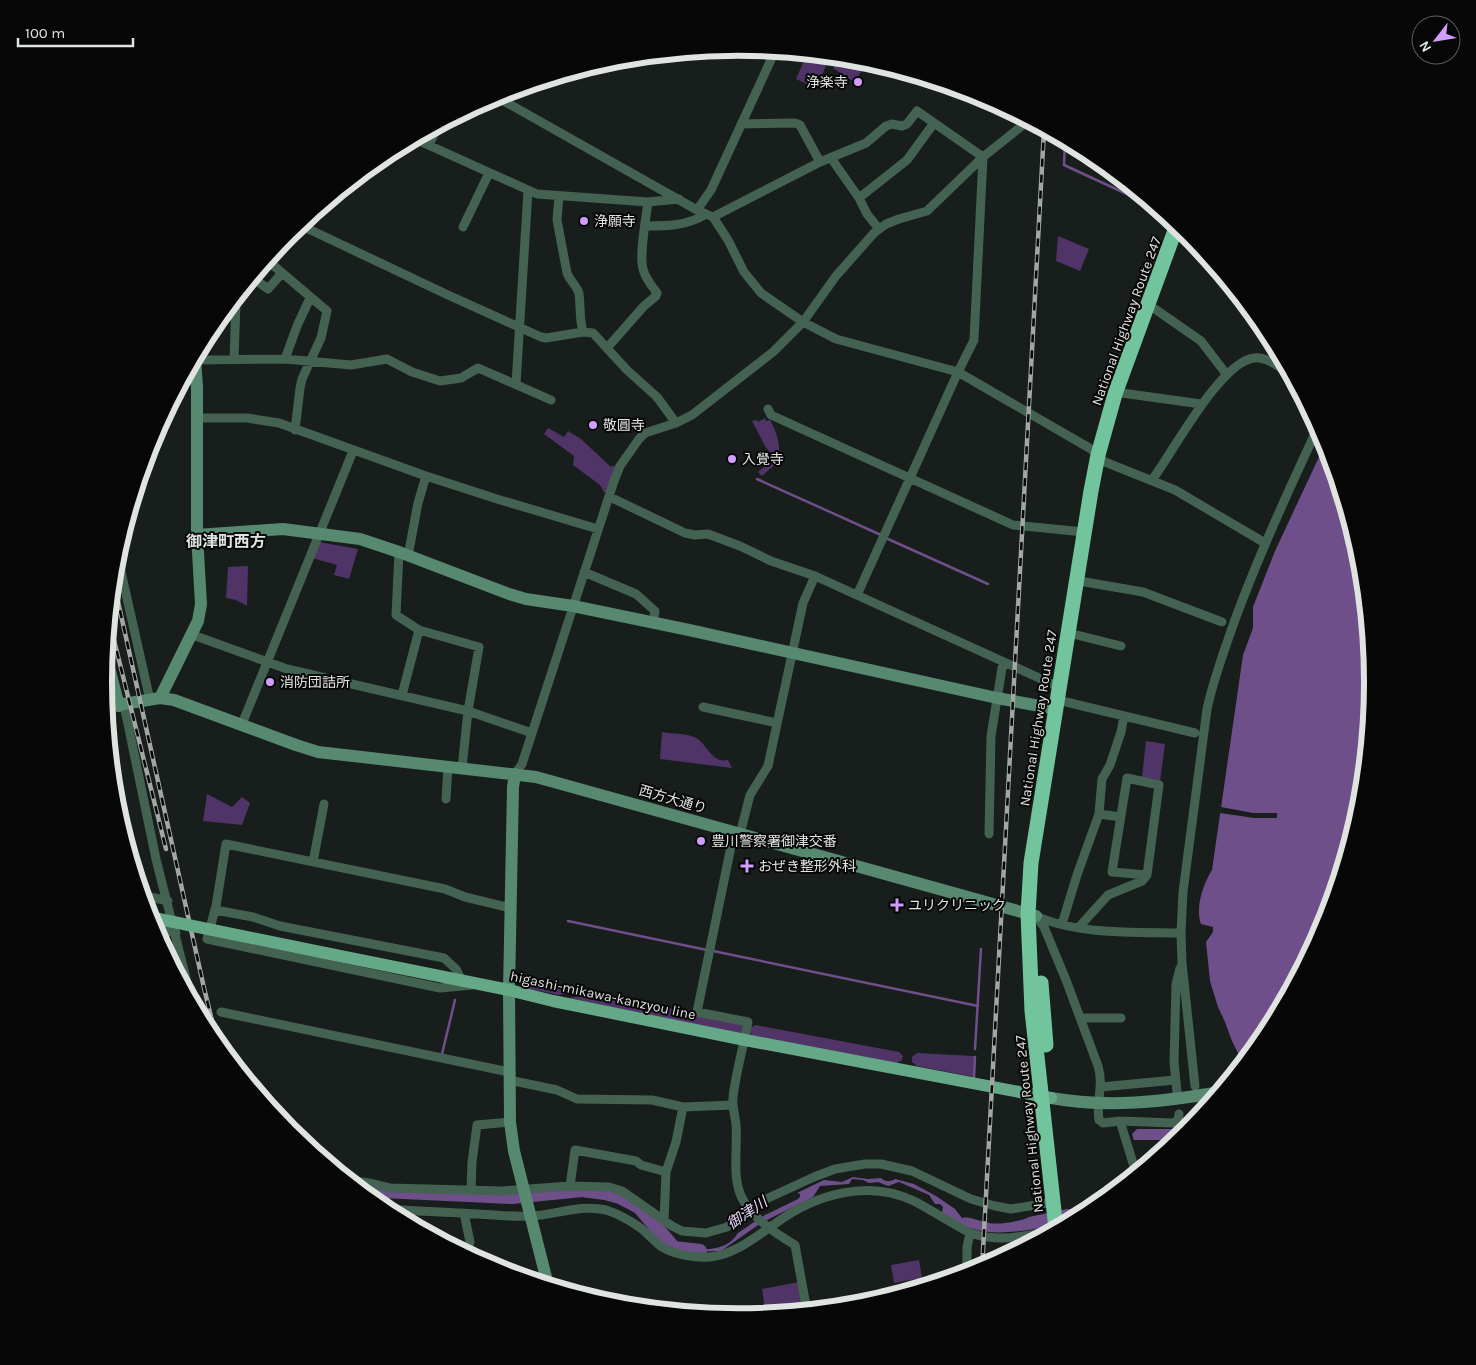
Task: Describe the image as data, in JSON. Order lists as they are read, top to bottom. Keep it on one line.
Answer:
{"streets":{"highway":["National Highway Route 247"],"main road":["higashi-mikawa-kanzyou line"],"street":["西方大通り"]},"crossings":[["National Highway Route 247","西方大通り"],["National Highway Route 247","higashi-mikawa-kanzyou line"]],"districts":["御津町西方"],"water":["御津川"],"places":{"other":["浄楽寺","浄願寺","敬圓寺","入覺寺","消防団詰所","豊川警察署御津交番"],"health":["おぜき整形外科","ユリクリニック"]},"scale_bar":"100 m","north":"bottom left"}
